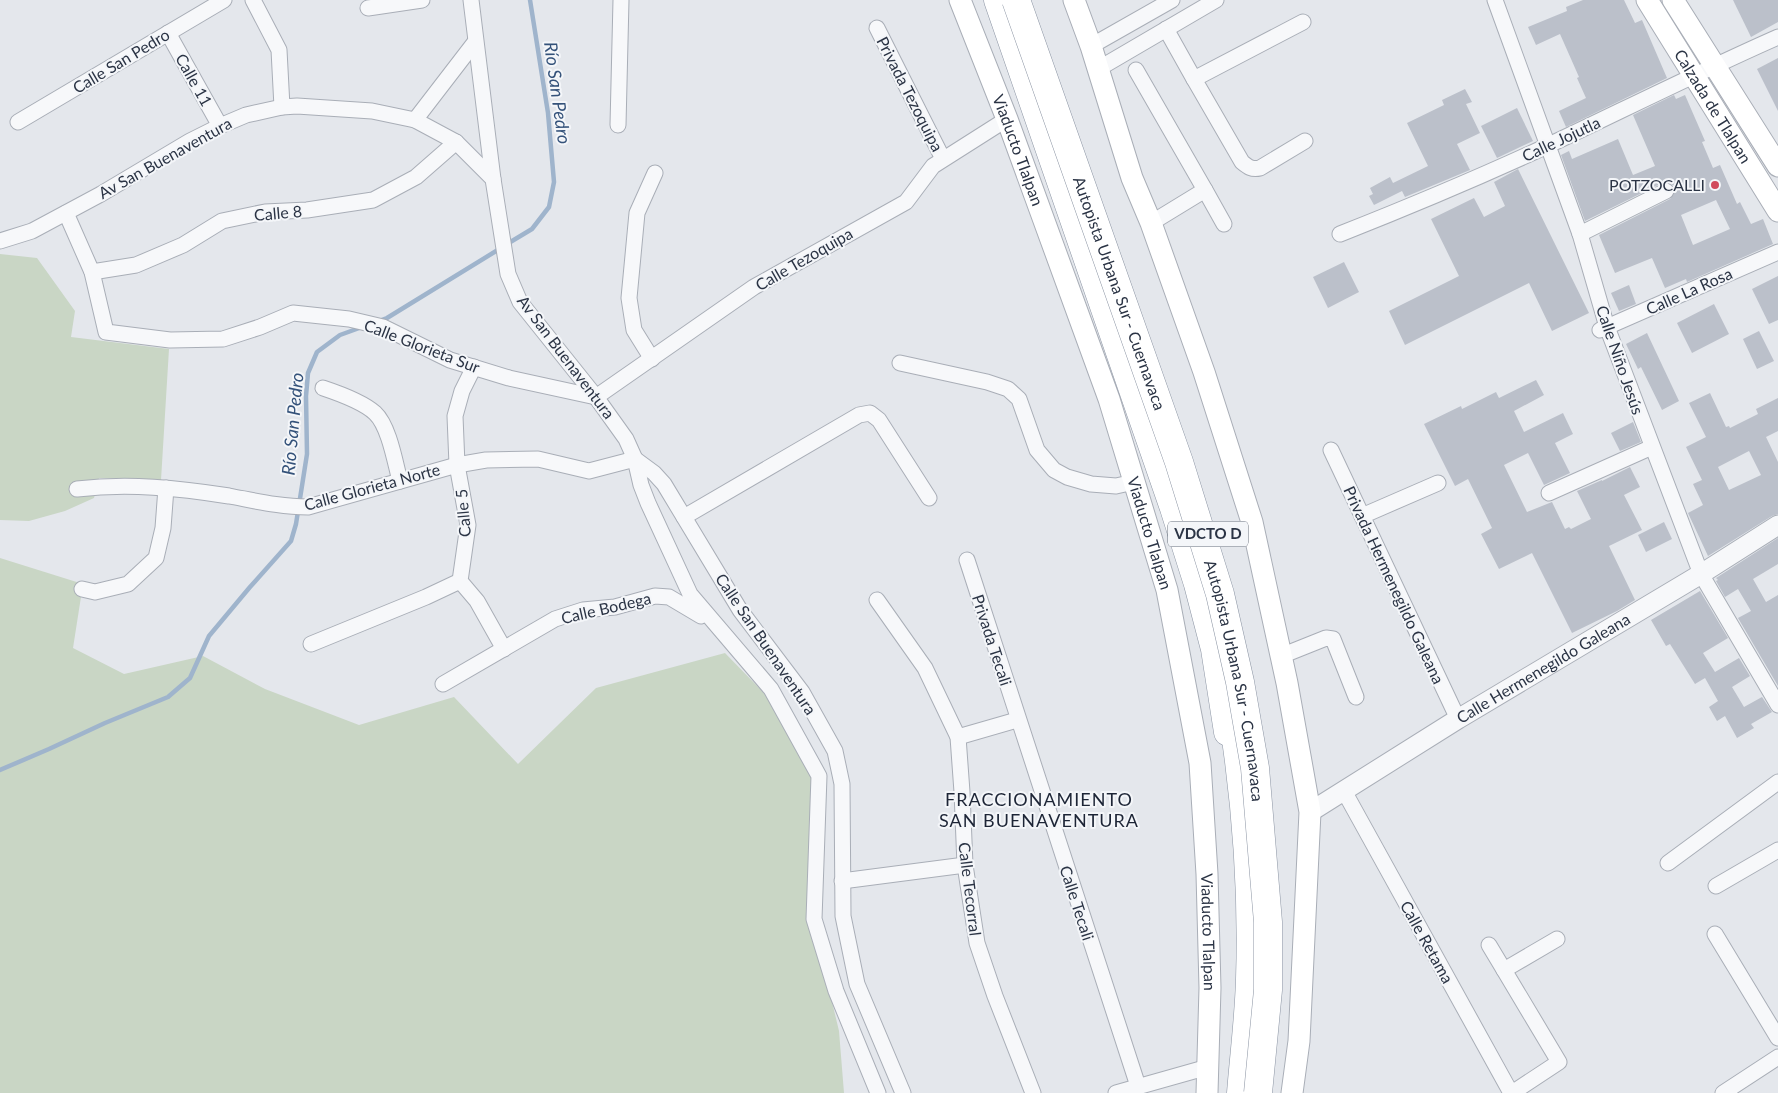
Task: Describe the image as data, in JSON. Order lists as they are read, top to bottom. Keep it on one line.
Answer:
{"streets":{"highway":["Viaducto Tlalpan","Autopista Urbana Sur - Cuernavaca","VDCTO D"],"main road":["Calzada de Tlalpan"],"street":["Calle San Pedro","Calle 11","Privada Tezoquipa","Calle Jojutla","Av San Buenaventura","Calle 8","Calle Tezoquipa","Calle La Rosa","Calle Glorieta Sur","Calle Niño Jesús","Calle Glorieta Norte","Calle 5","Privada Hermenegildo Galeana","Calle Bodega","Privada Tecali","Calle San Buenaventura","Calle Hermenegildo Galeana","Calle Tecorral","Calle Tecali","Calle Retama"]},"crossings":[["Calle San Pedro","Calle 11"],["Calle 11","Av San Buenaventura"],["Privada Tezoquipa","Calle Tezoquipa"],["Calzada de Tlalpan","Calle Jojutla"],["Calle Jojutla","Calle Niño Jesús"],["Viaducto Tlalpan","Calle Tezoquipa"],["Av San Buenaventura","Calle 8"],["Av San Buenaventura","Calle Tezoquipa"],["Av San Buenaventura","Calle Glorieta Sur"],["Av San Buenaventura","Calle San Buenaventura"],["Calle 8","Calle Glorieta Sur"],["Calle Tezoquipa","Calle Glorieta Sur"],["Calle La Rosa","Calle Niño Jesús"],["Autopista Urbana Sur - Cuernavaca","VDCTO D"],["Calle Glorieta Sur","Calle 5"],["Calle Niño Jesús","Calle Hermenegildo Galeana"],["Calle Glorieta Norte","Calle 5"],["Calle Glorieta Norte","Calle San Buenaventura"],["Privada Hermenegildo Galeana","Calle Hermenegildo Galeana"],["Calle Bodega","Calle San Buenaventura"],["Privada Tecali","Calle Tecali"],["Calle Hermenegildo Galeana","Calle Retama"]],"districts":["FRACCIONAMIENTO SAN BUENAVENTURA"],"water":["Río San Pedro"],"places":["POTZOCALLI"]}
